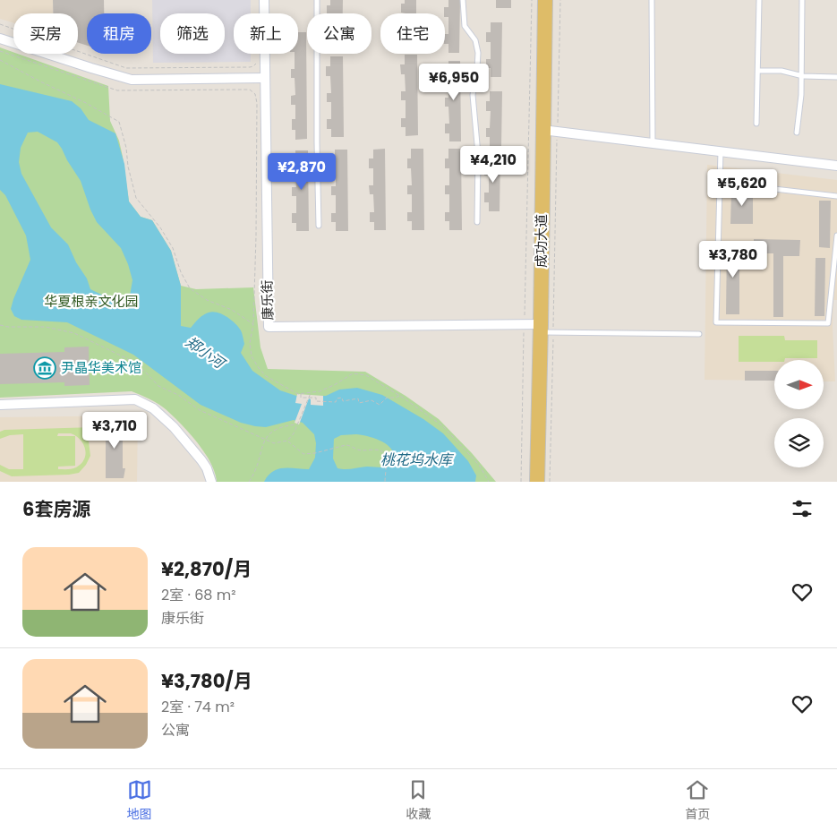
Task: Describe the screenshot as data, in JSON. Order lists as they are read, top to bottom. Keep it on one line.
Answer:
{"streets":{"main road":["成功大道"],"street":["康乐街"]},"crossings":[["成功大道","康乐街"]],"water":["郑小河","桃花坞水库"],"parks":["华夏根亲文化园"],"places":{"museum":["尹晶华美术馆"]},"north":"right","page":{"chip":["买房","租房","筛选","新上","公寓","住宅"],"price":["¥6,950","¥4,210","¥2,870","¥5,620","¥3,780","¥3,710"],"heading":"6套房源","list":[{"name":"¥2,870/月","note":"2室 · 68 m² · 康乐街"},{"name":"¥3,780/月","note":"2室 · 74 m² · 公寓"}],"tabs":["地图","收藏","首页"]}}
